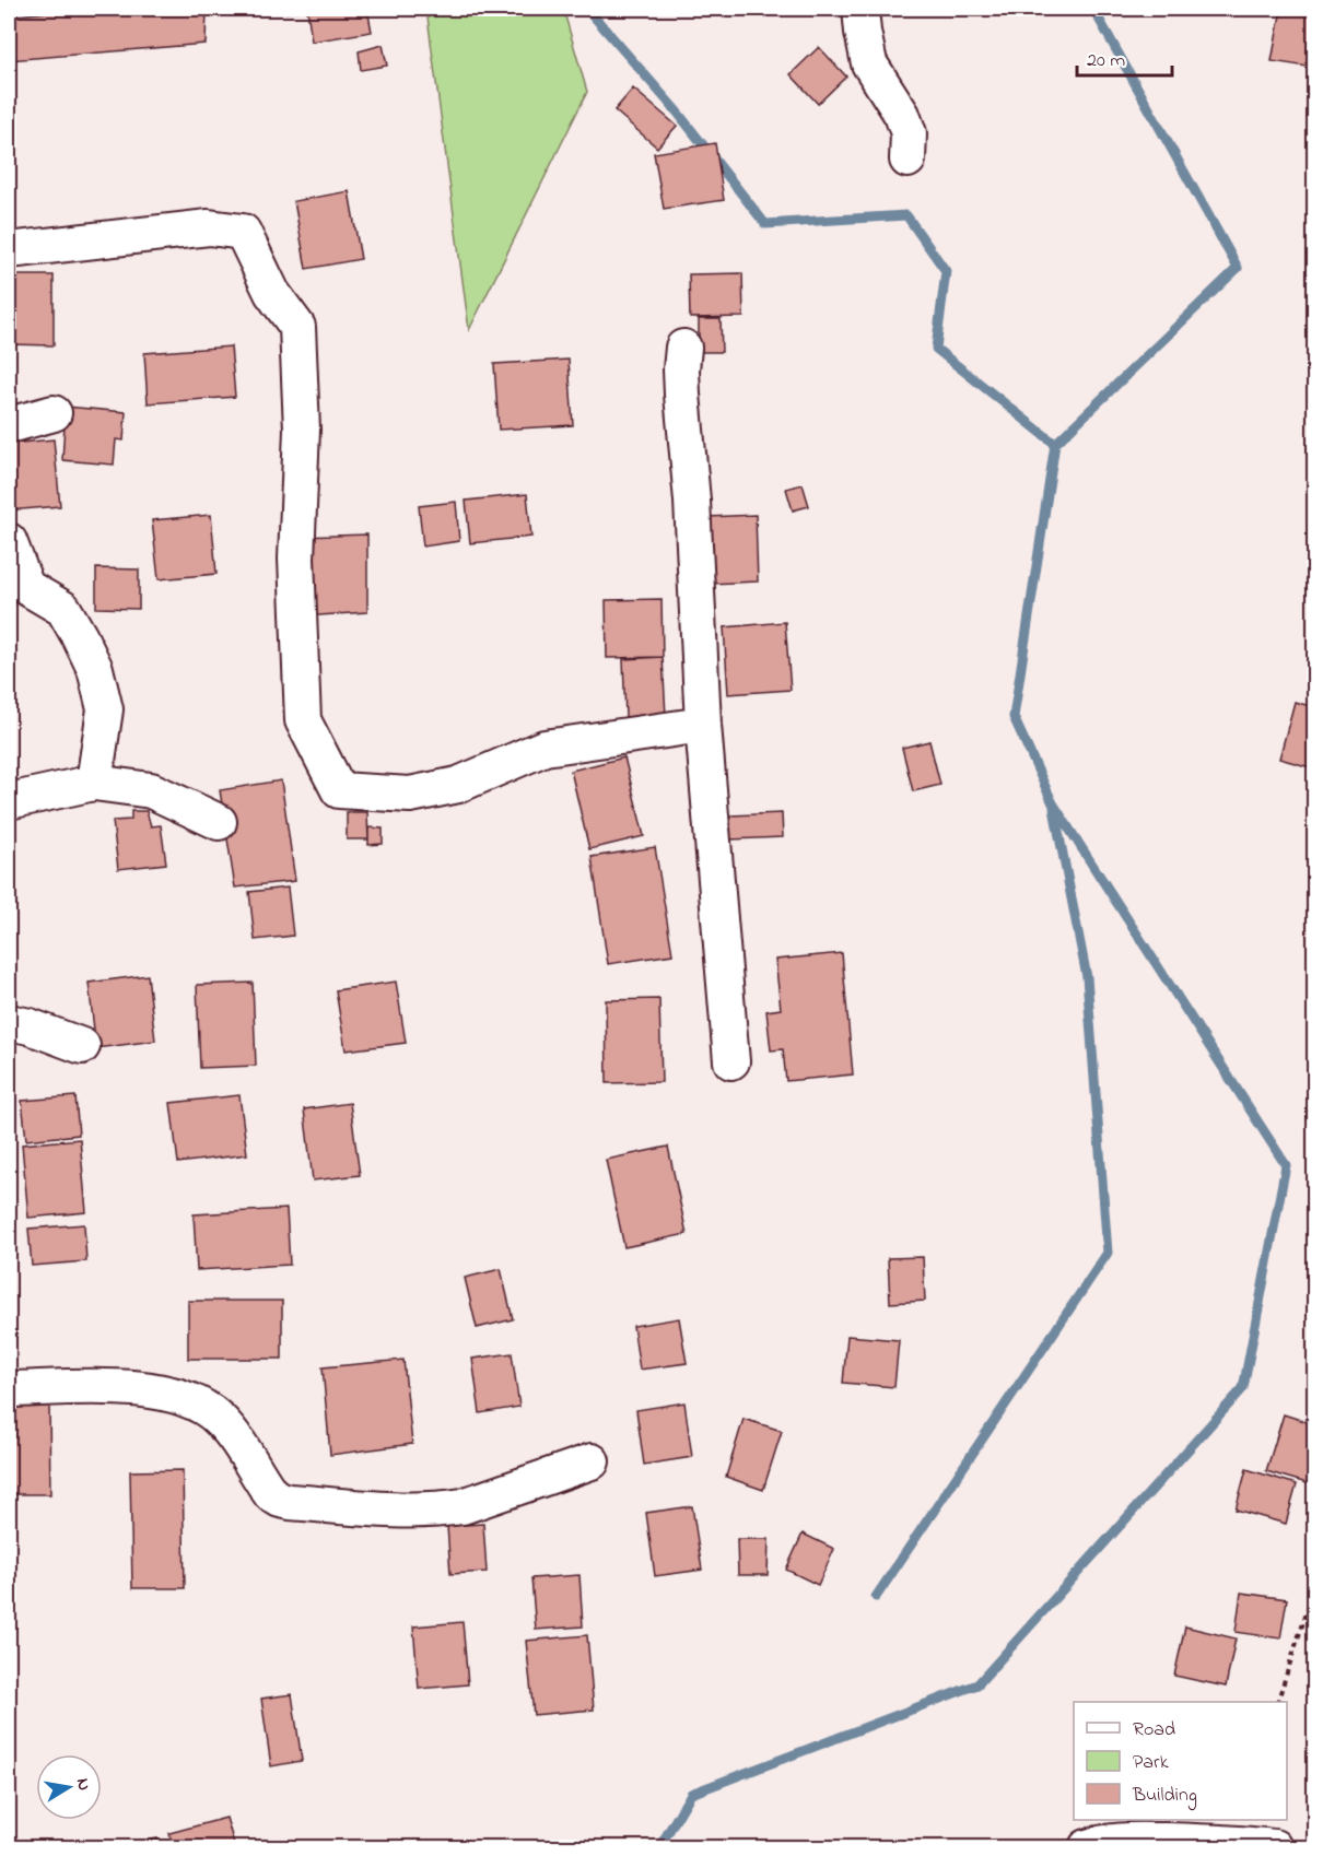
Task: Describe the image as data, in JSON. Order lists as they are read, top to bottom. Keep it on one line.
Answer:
{"legend":["Road","Park","Building"],"scale_bar":"20 m","north":"right"}
